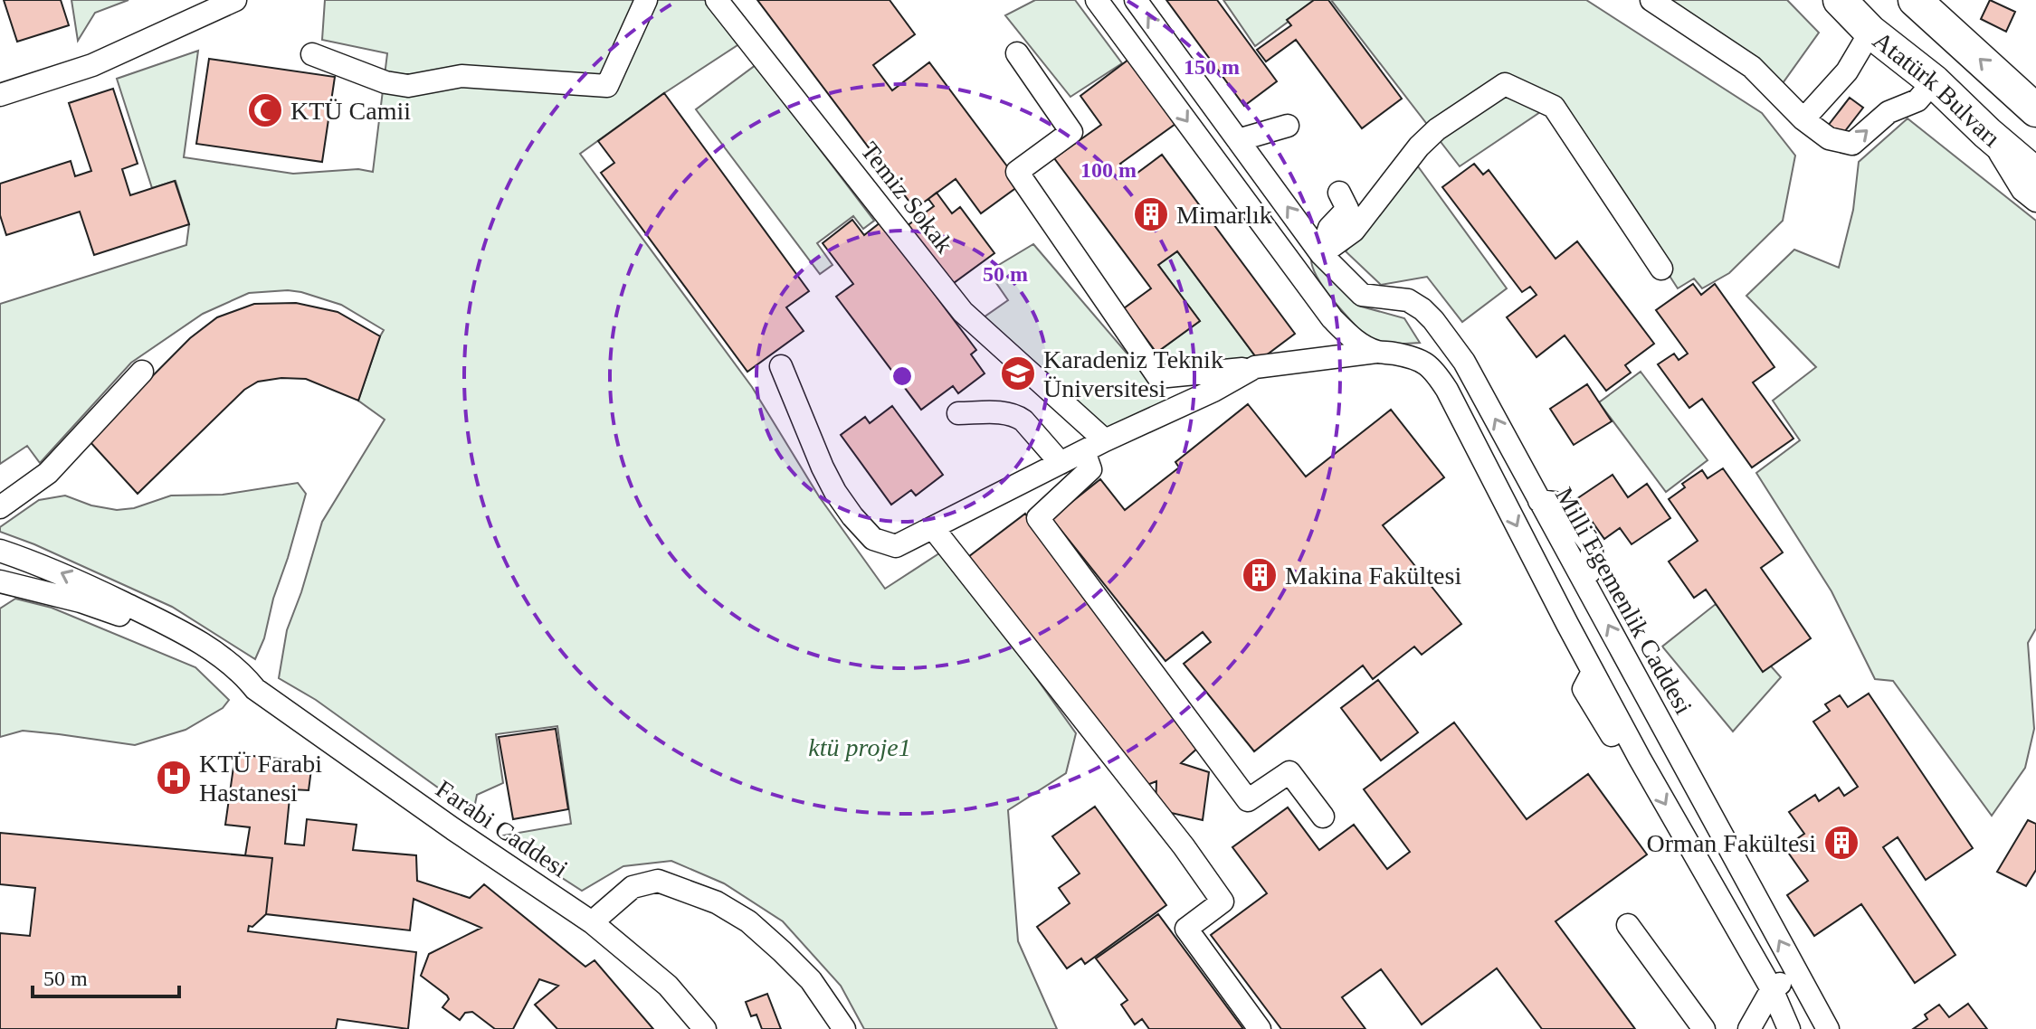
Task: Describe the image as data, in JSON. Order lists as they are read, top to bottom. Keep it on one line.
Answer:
{"streets":{"highway":["Atatürk Bulvarı"],"street":["Temiz Sokak","Milli Egemenlik Caddesi","Farabi Caddesi"]},"parks":["ktü proje1"],"places":{"mosque":["KTÜ Camii"],"building":["Mimarlık","Makina Fakültesi","Orman Fakültesi"],"school or university":["Karadeniz Teknik Üniversitesi"],"hospital":["KTÜ Farabi Hastanesi"]},"scale_bar":"50 m","rings":["150 m","100 m","50 m"]}
